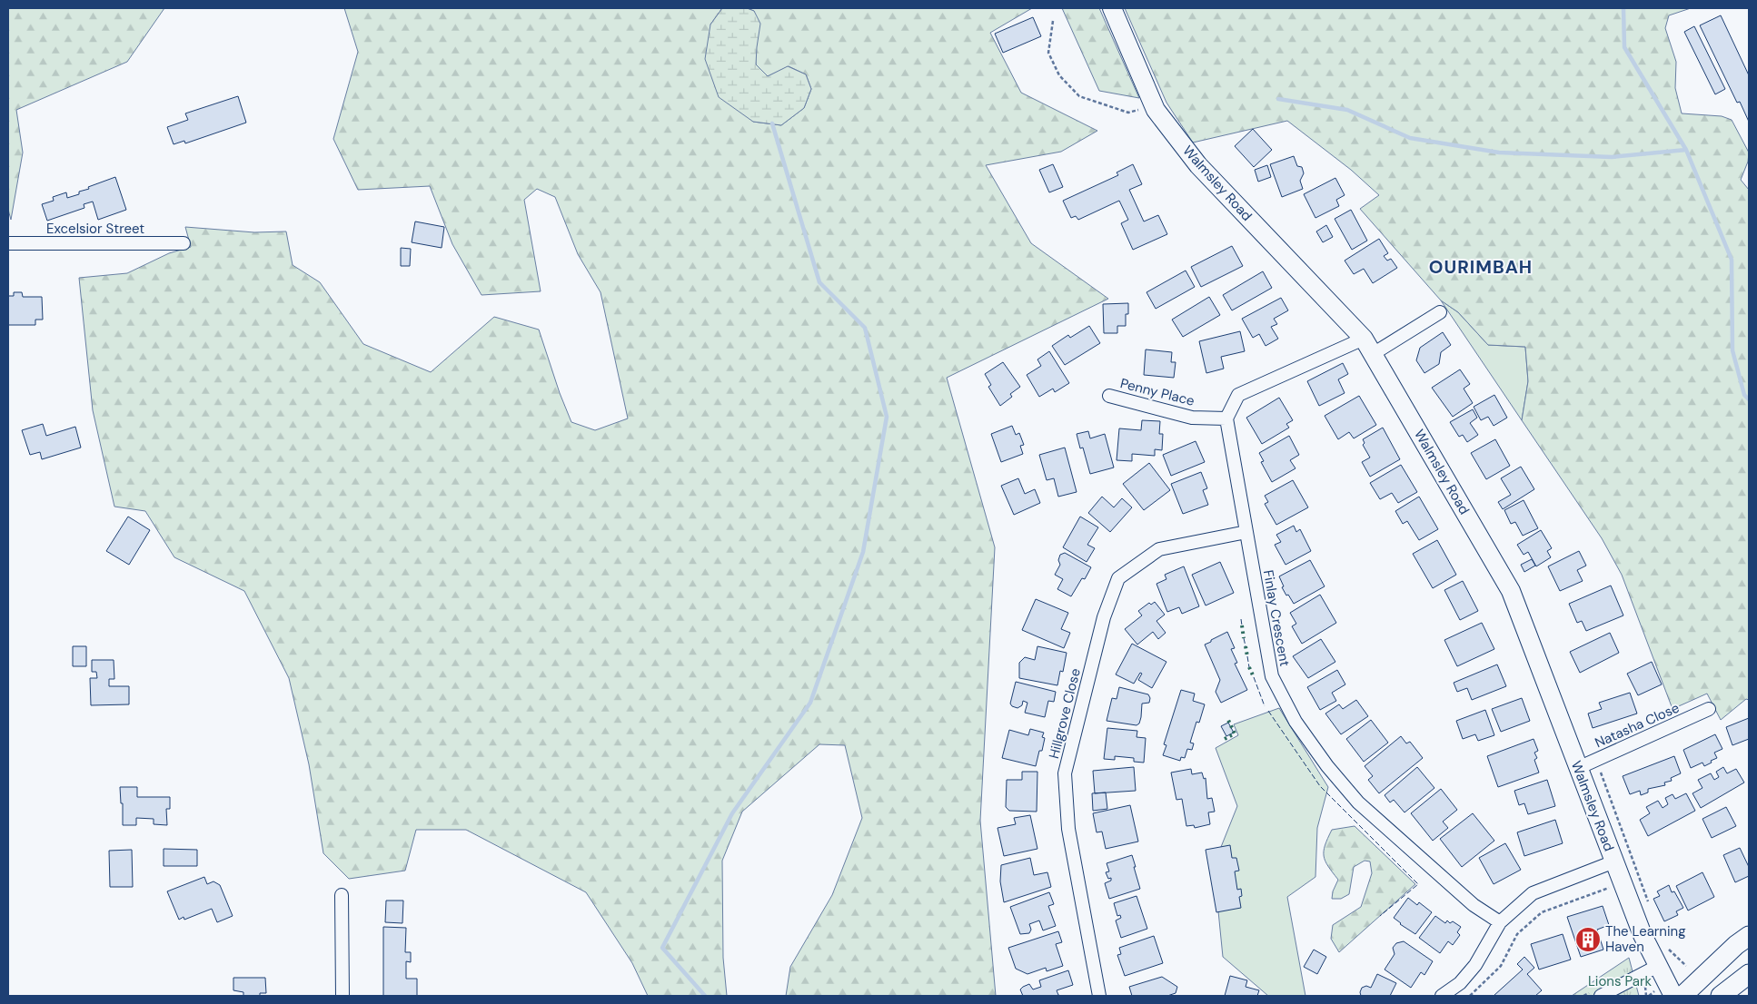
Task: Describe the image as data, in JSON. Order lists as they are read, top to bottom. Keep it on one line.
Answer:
{"streets":{"street":["Walmsley Road","Excelsior Street","Penny Place","Finlay Crescent","Hillgrove Close","Natasha Close"]},"crossings":[["Walmsley Road","Natasha Close"],["Penny Place","Finlay Crescent"],["Finlay Crescent","Hillgrove Close"]],"districts":["OURIMBAH"],"parks":["Lions Park"],"places":{"building":["The Learning Haven"]}}
